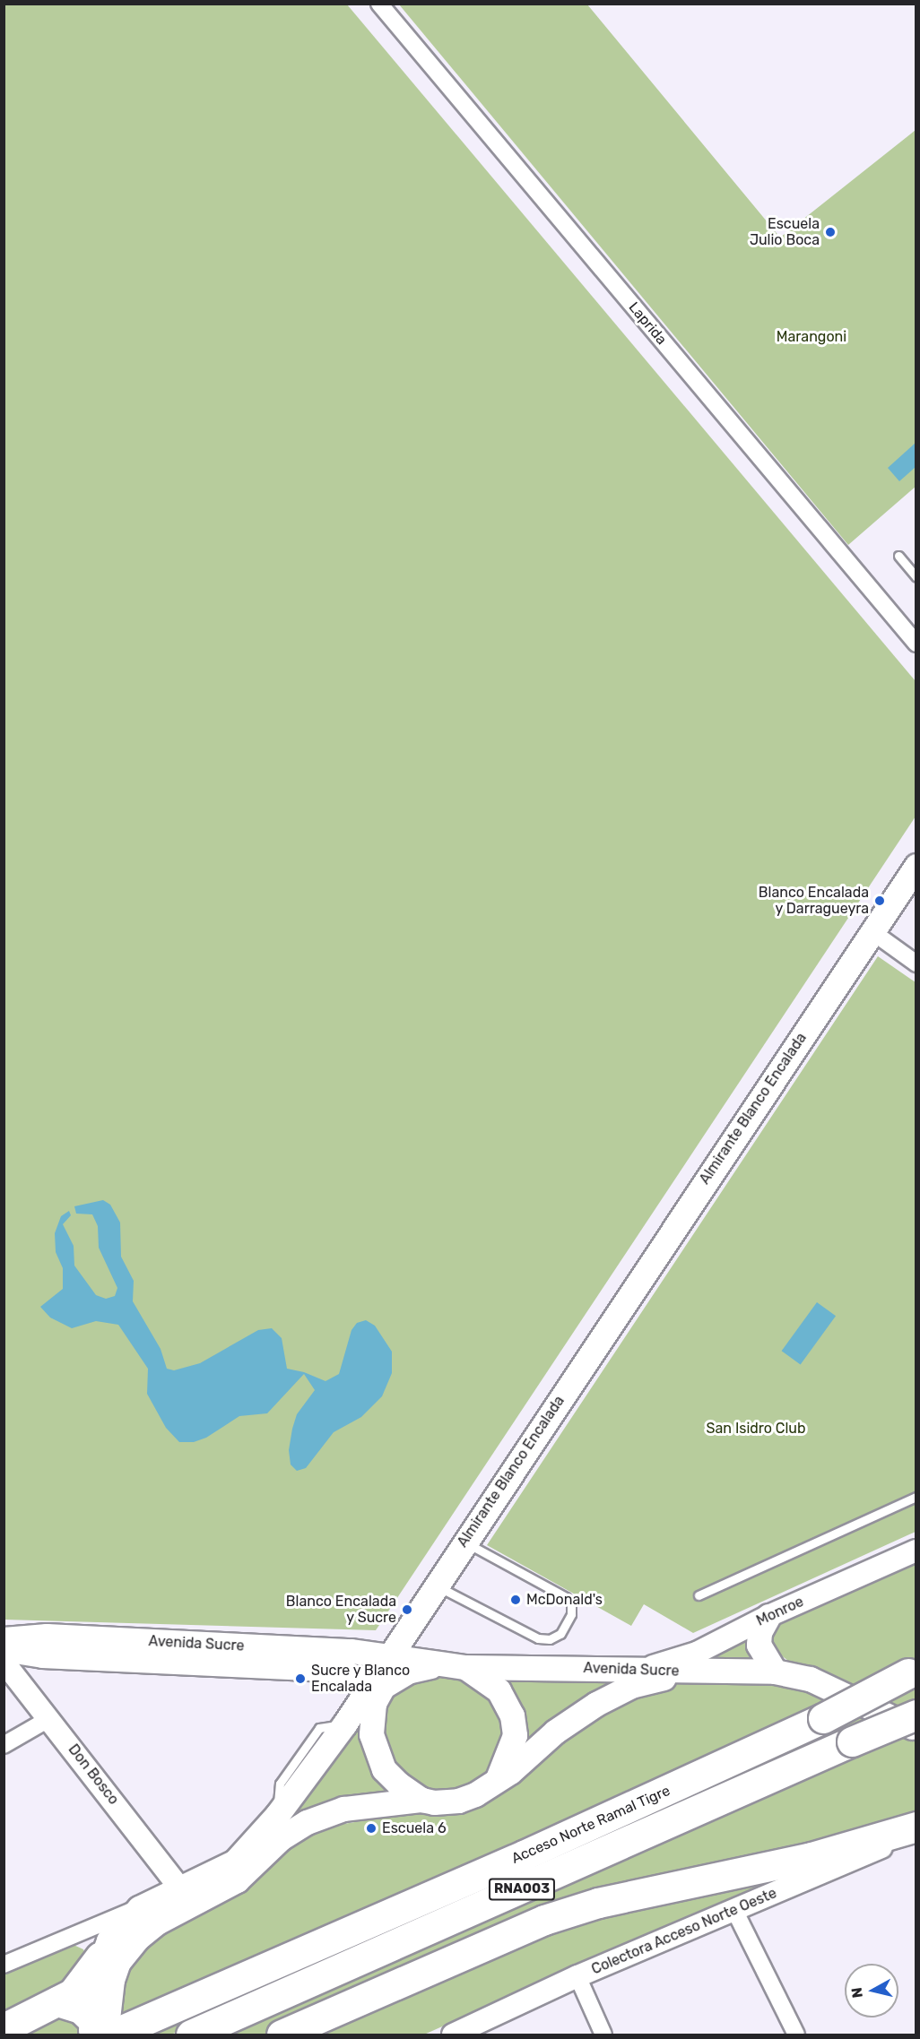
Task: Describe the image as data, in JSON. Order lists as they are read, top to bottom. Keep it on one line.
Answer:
{"streets":{"highway":["Acceso Norte Ramal Tigre","RNA003"],"main road":["Almirante Blanco Encalada","Avenida Sucre"],"street":["Laprida","Monroe","Don Bosco","Colectora Acceso Norte Oeste"]},"crossings":[["Almirante Blanco Encalada","Avenida Sucre"],["Almirante Blanco Encalada","Don Bosco"],["Almirante Blanco Encalada","Acceso Norte Ramal Tigre"],["Monroe","Avenida Sucre"]],"parks":["Marangoni","San Isidro Club"],"places":["Escuela Julio Boca","Blanco Encalada y Darragueyra","McDonald's","Blanco Encalada y Sucre","Sucre y Blanco Encalada","Escuela 6"],"north":"left"}
